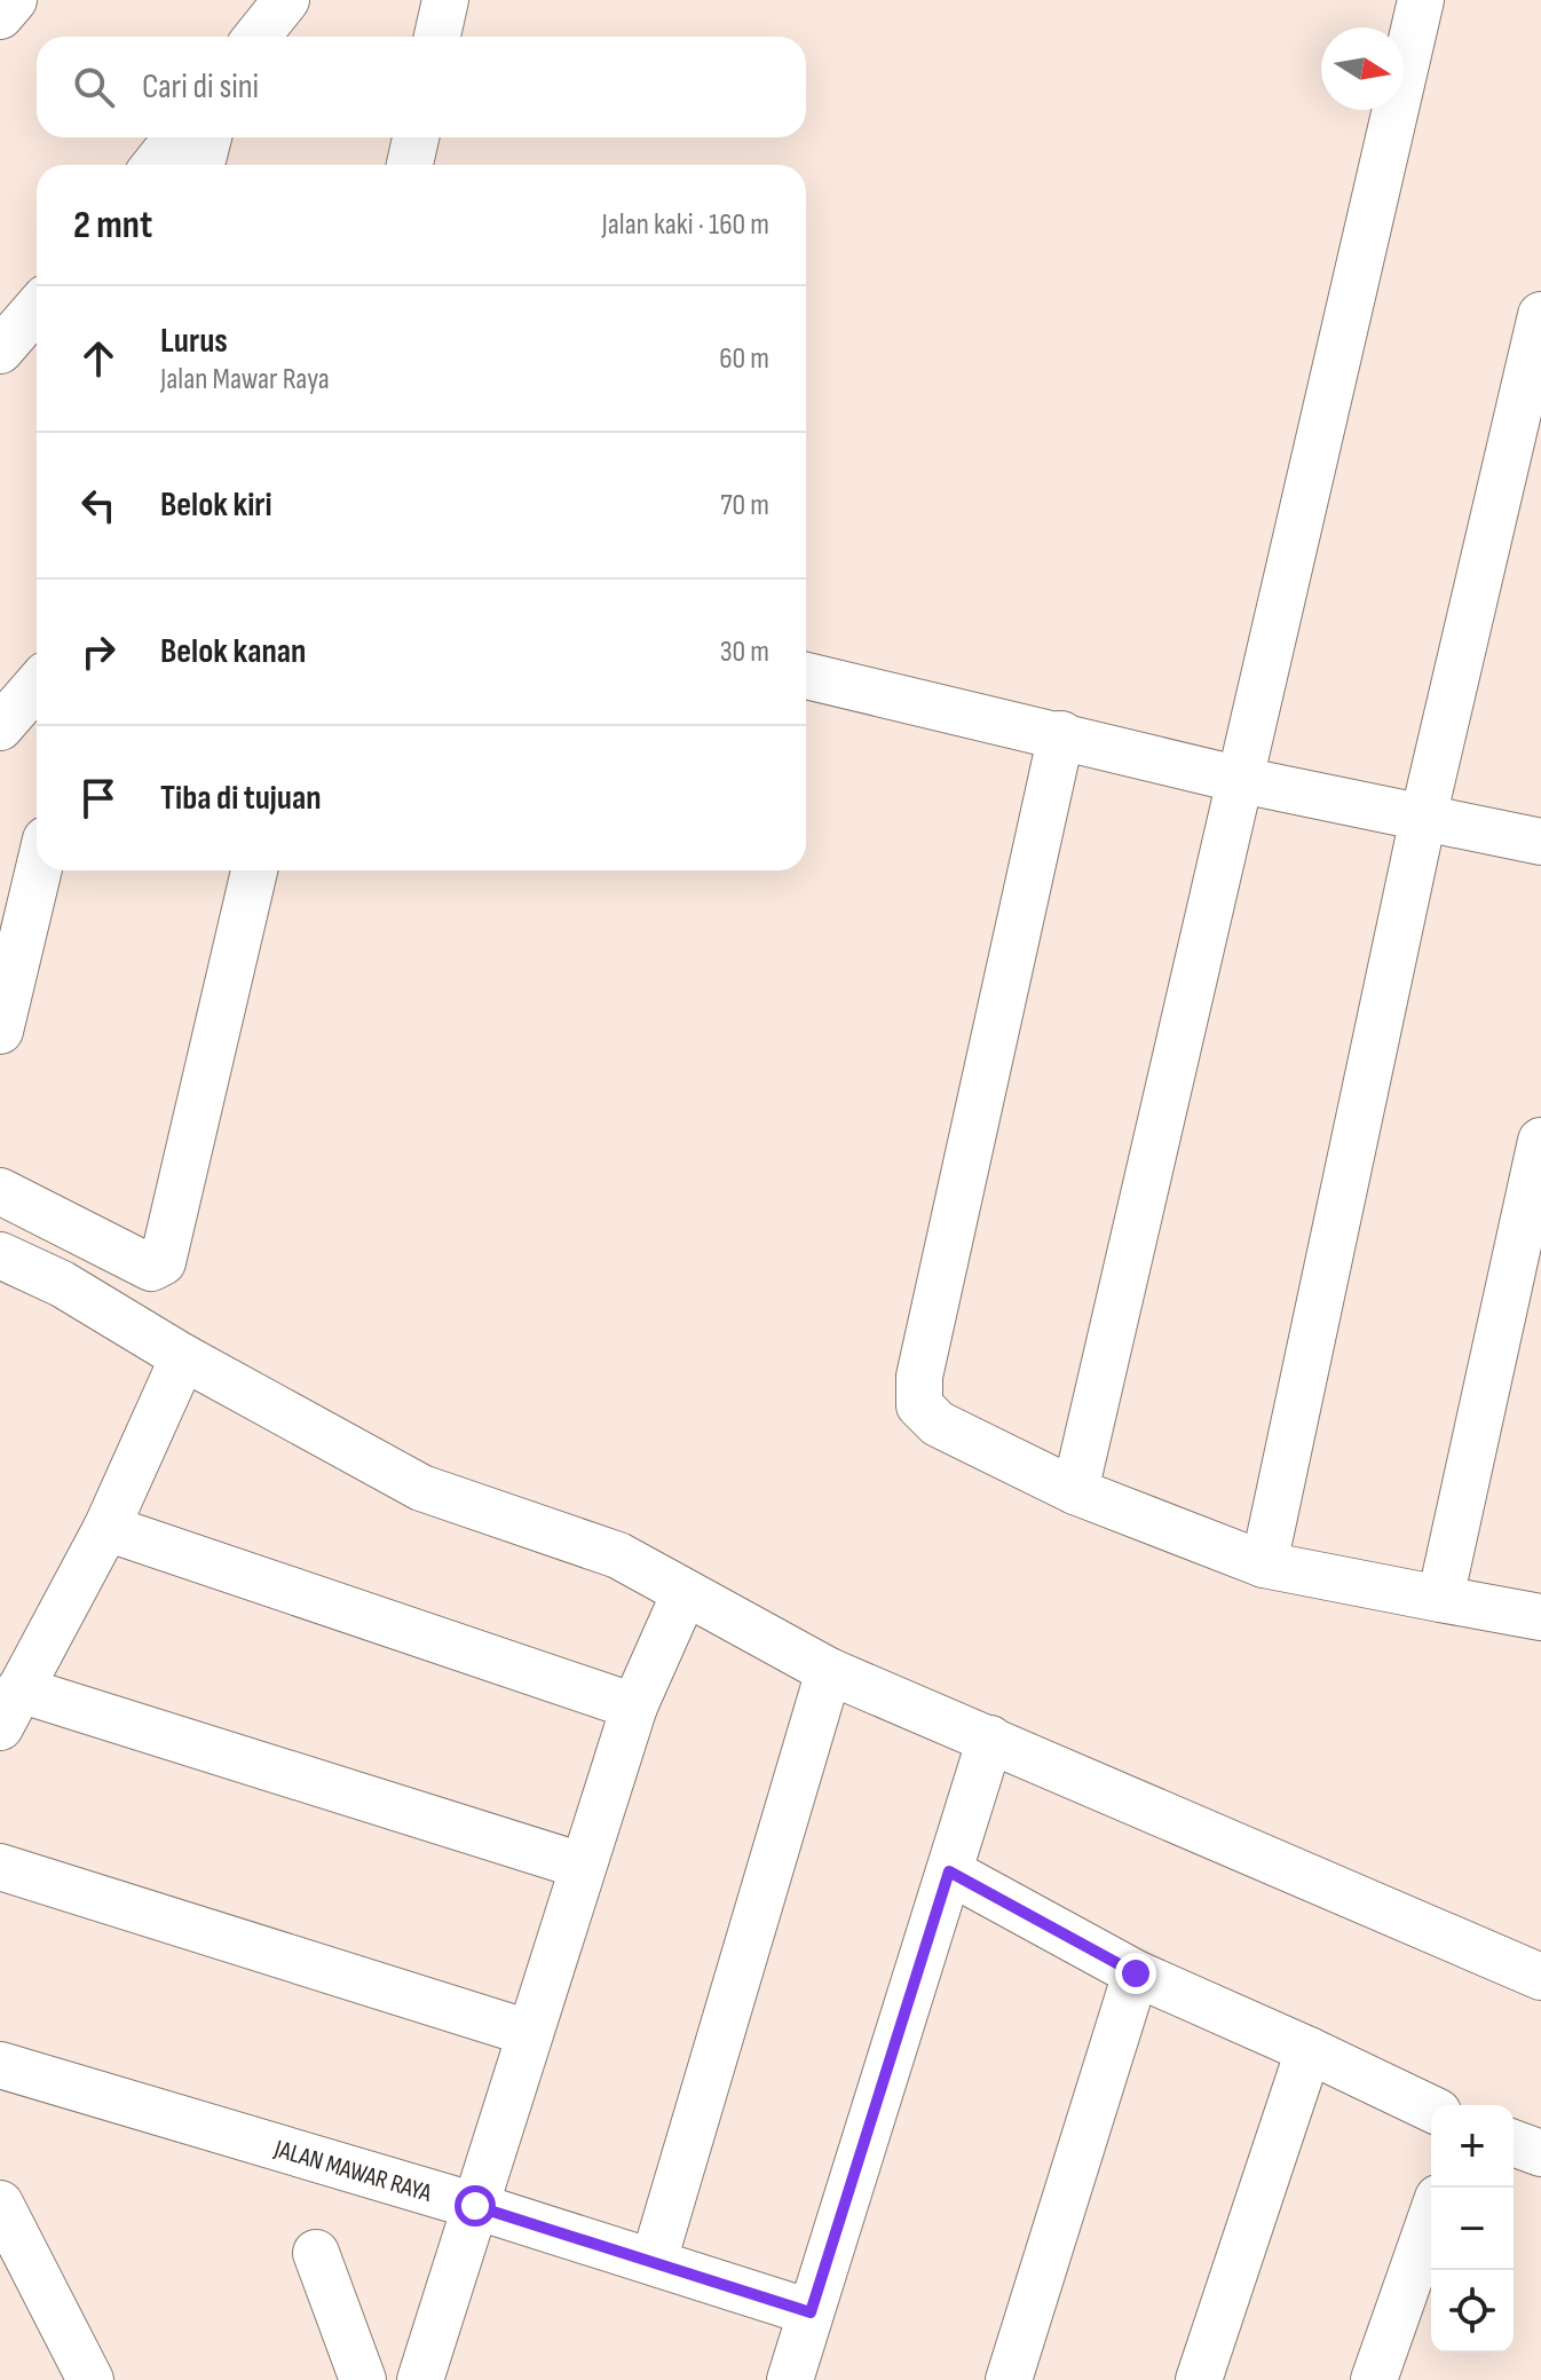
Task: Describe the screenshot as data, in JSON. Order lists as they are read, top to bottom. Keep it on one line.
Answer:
{"streets":{"street":["JALAN MAWAR RAYA"]},"north":"right","page":{"search":"Cari di sini","heading":["2 mnt","Jalan kaki · 160 m"],"list":[["Lurus","Jalan Mawar Raya","60 m"],["Belok kiri","70 m"],["Belok kanan","30 m"],"Tiba di tujuan"],"map_buttons":["+","−"]}}
